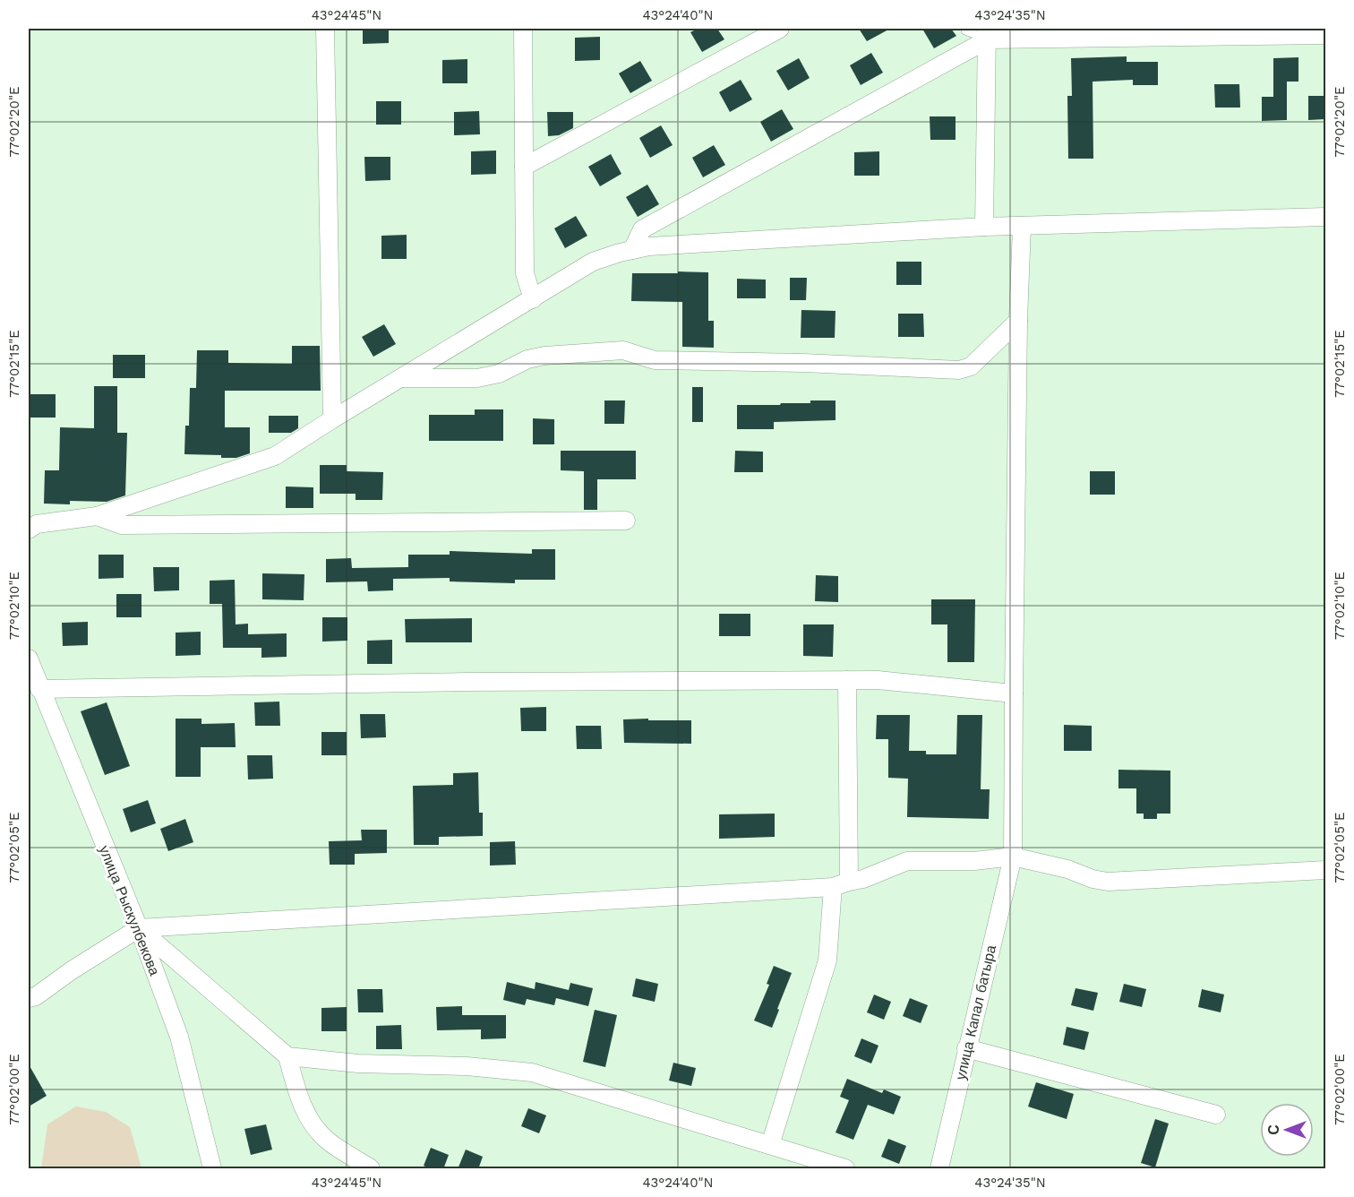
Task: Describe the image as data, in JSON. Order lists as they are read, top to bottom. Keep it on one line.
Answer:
{"streets":{"street":["улица Рыскулбекова","улица Капал батыра"]},"north":"left","coordinates":["43°24'45\"N","43°24'40\"N","43°24'35\"N","77°02'20\"E","77°02'15\"E","77°02'10\"E","77°02'05\"E","77°02'00\"E"]}
